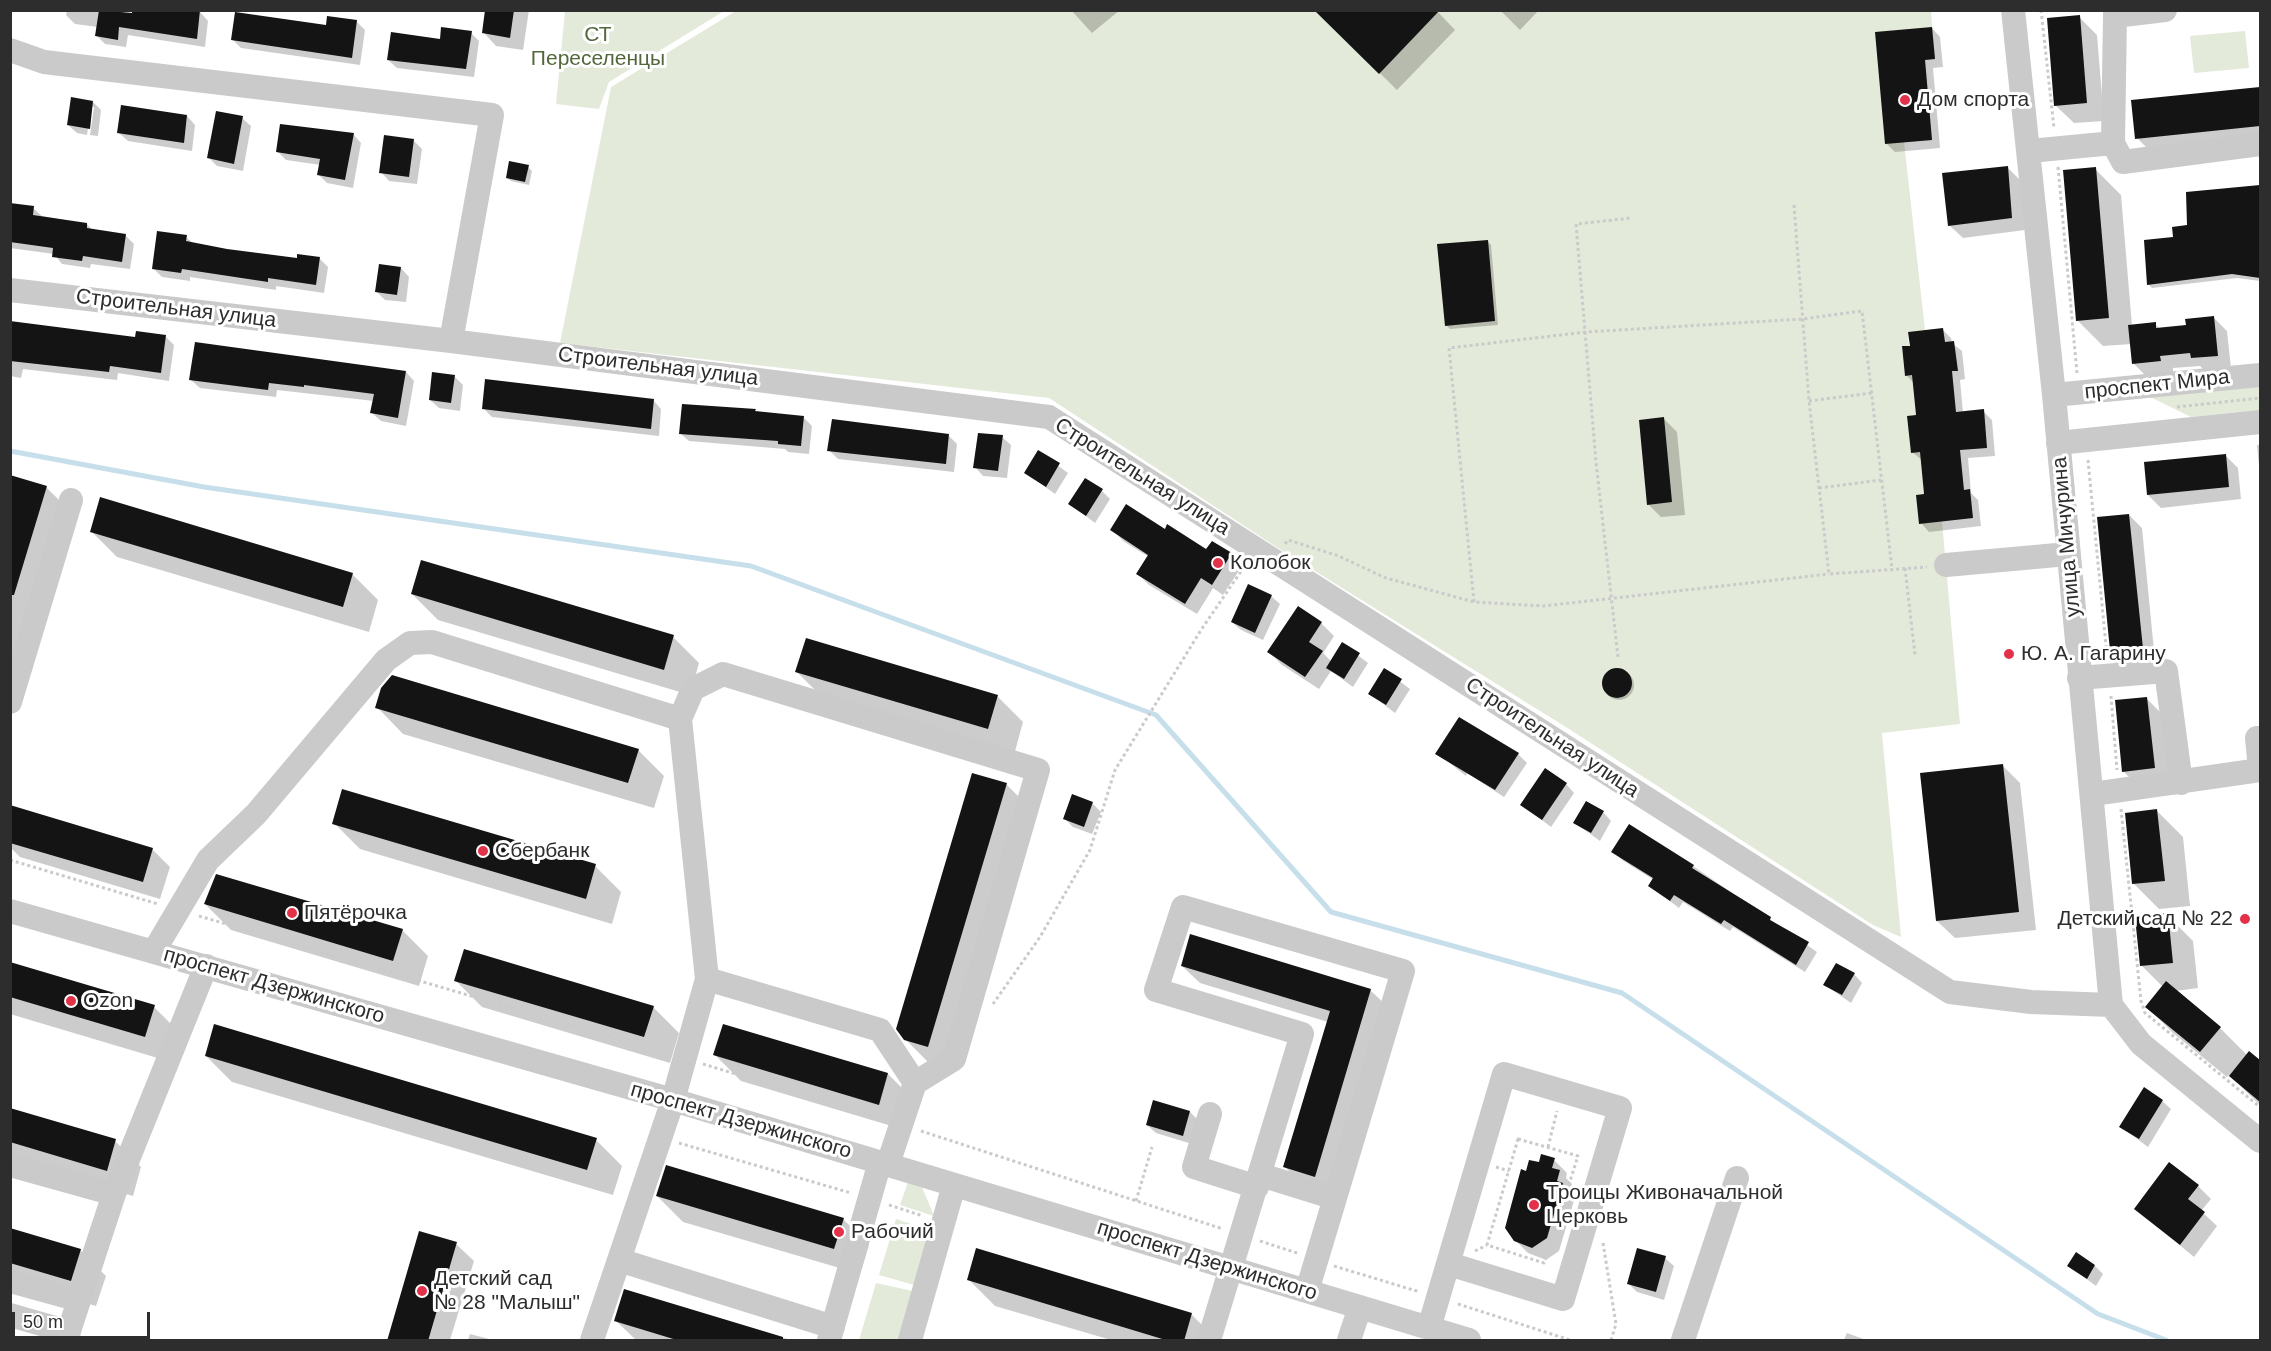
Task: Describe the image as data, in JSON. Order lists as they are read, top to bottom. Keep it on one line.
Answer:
{"streets":{"street":["Строительная улица","проспект Мира","улица Мичурина","проспект Дзержинского"]},"crossings":[["Строительная улица","улица Мичурина"],["проспект Мира","улица Мичурина"]],"parks":["СТ Переселенцы"],"places":["Дом спорта","Колобок","Ю. А. Гагарину","Сбербанк","Пятёрочка","Детский сад № 22","Ozon","Троицы Живоначальной Церковь","Рабочий","Детский сад № 28 \"Малыш\""],"scale_bar":"50 m"}
